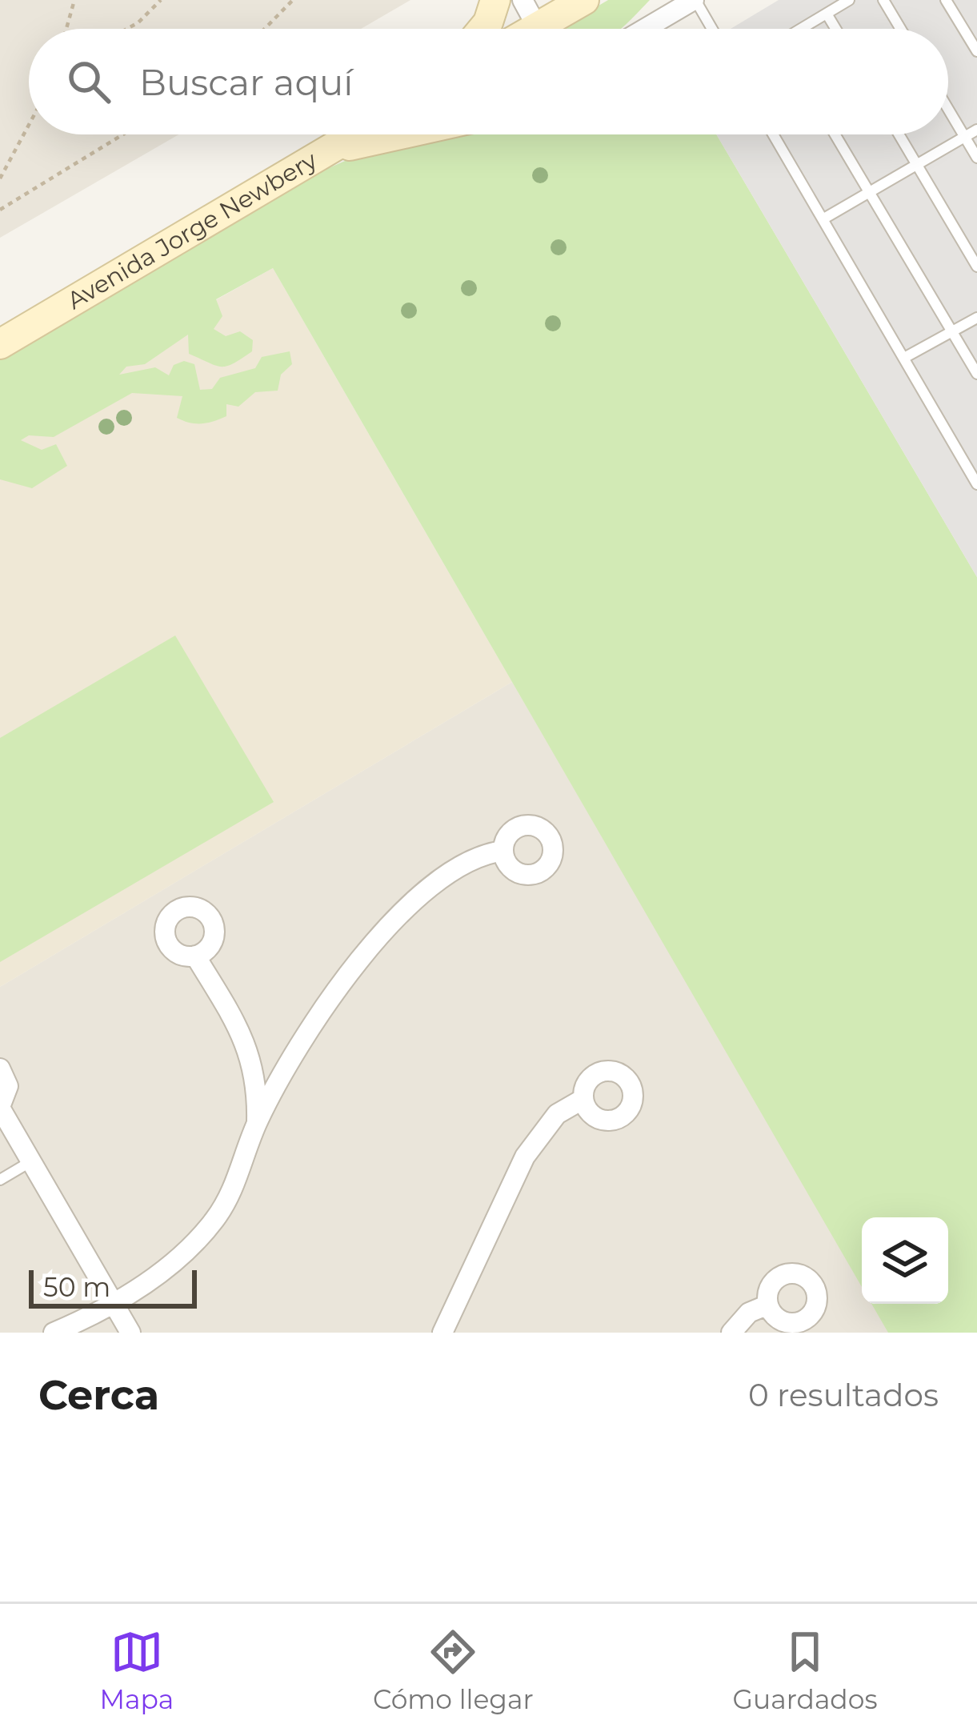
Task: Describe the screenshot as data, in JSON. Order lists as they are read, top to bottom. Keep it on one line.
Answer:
{"streets":{"main road":["Avenida Jorge Newbery"]},"scale_bar":"50 m","page":{"search":"Buscar aquí","scale":"50 m","heading":["Cerca","0 resultados"],"nav":["Mapa","Cómo llegar","Guardados"]}}
